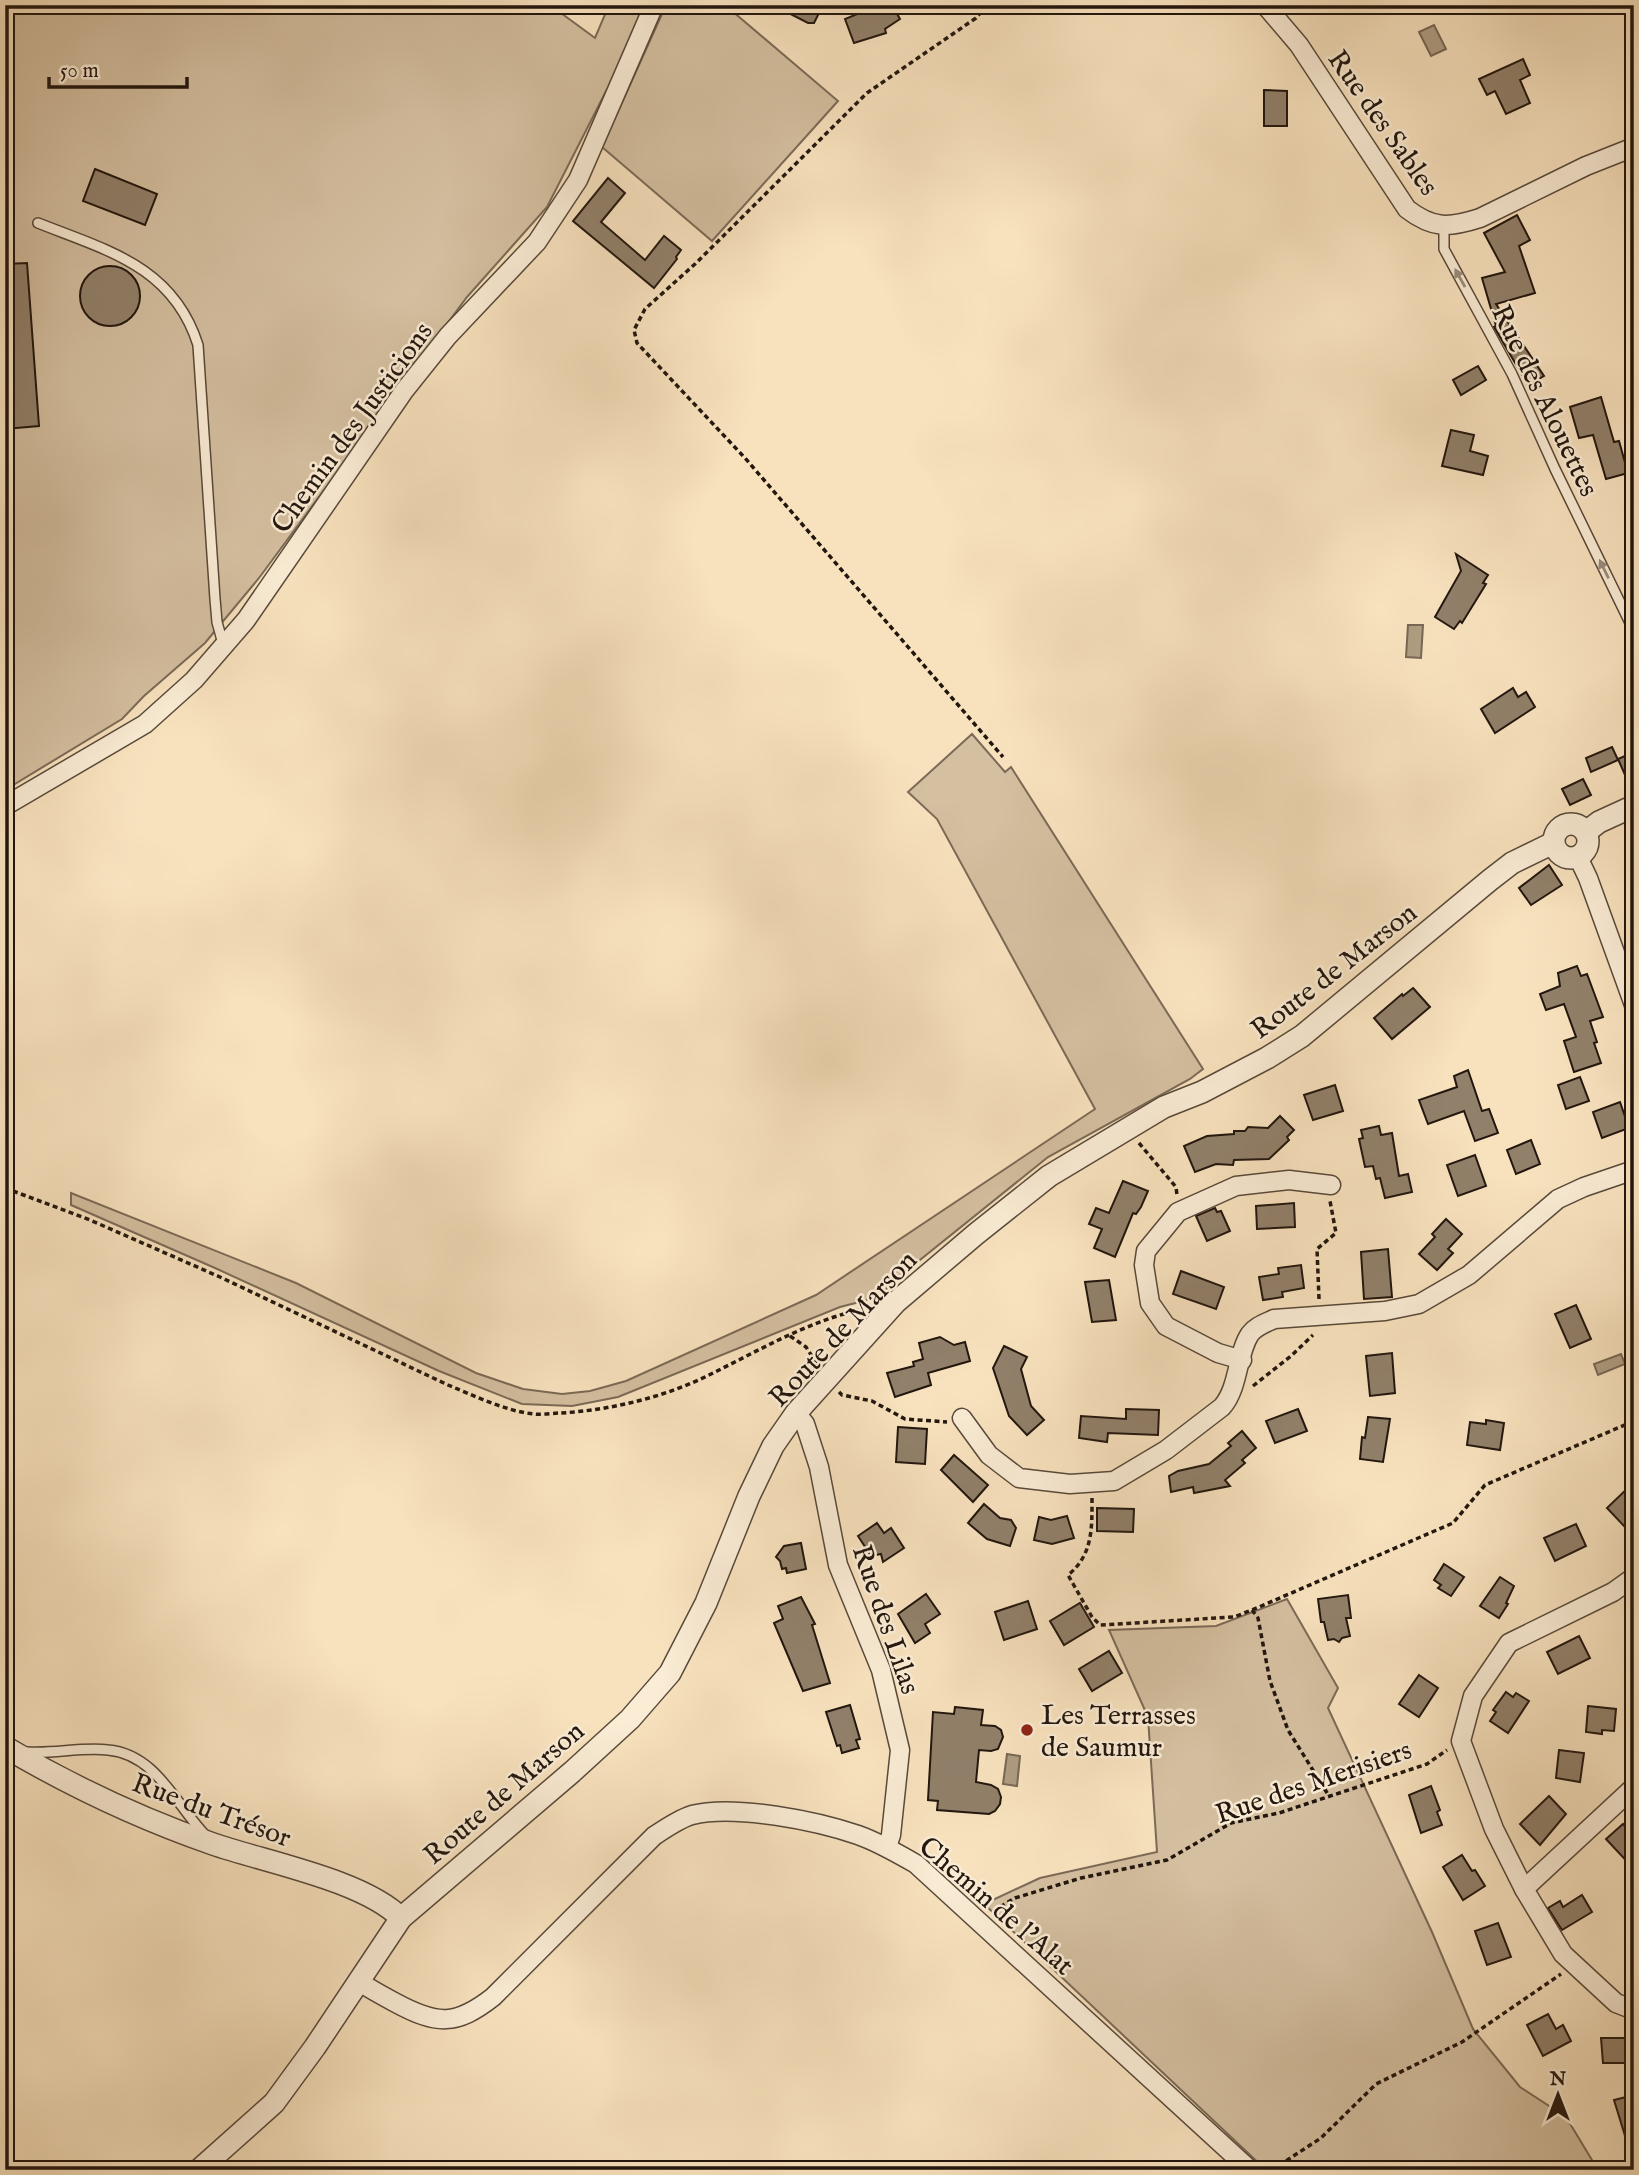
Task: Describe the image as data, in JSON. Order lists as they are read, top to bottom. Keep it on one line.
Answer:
{"streets":{"street":["Rue des Sables","Chemin des Justicions","Route de Marson","Rue des Lilas","Rue du Trésor","Chemin de l'Alat"],"lane":["Rue des Alouettes"],"path":["Rue des Merisiers"]},"crossings":[["Rue des Sables","Rue des Alouettes"],["Route de Marson","Rue des Lilas"],["Route de Marson","Rue du Trésor"],["Route de Marson","Chemin de l'Alat"],["Rue des Lilas","Chemin de l'Alat"],["Rue des Merisiers","Chemin de l'Alat"]],"one_way":["Rue des Alouettes"],"places":["Les Terrasses de Saumur"],"scale_bar":"50 m","north":"top"}
